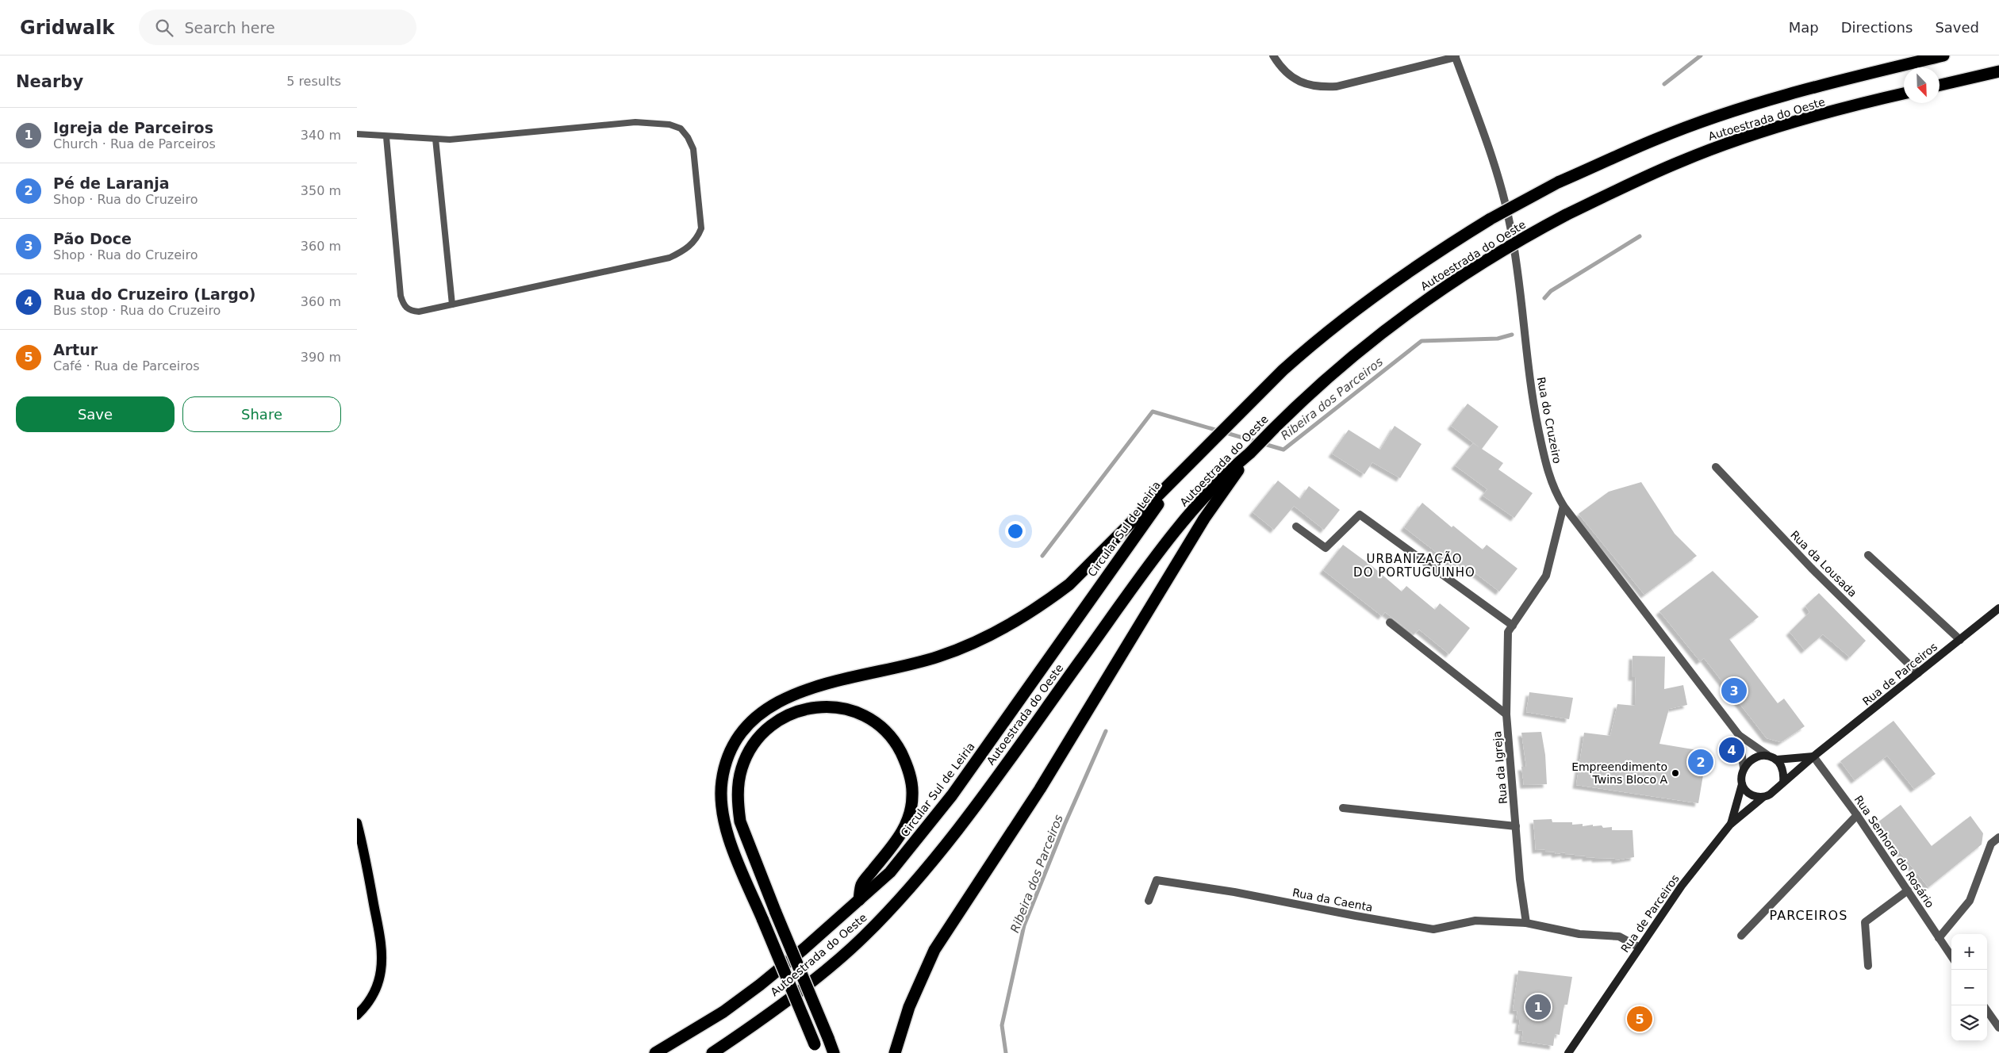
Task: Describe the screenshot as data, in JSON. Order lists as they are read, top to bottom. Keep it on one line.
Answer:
{"streets":{"highway":["Autoestrada do Oeste","Circular Sul de Leiria"],"main road":["Rua de Parceiros"],"street":["Rua do Cruzeiro","Rua da Lousada","Rua da Igreja","Rua Senhora do Rosário","Rua da Caenta"]},"crossings":[["Autoestrada do Oeste","Circular Sul de Leiria"],["Rua do Cruzeiro","Rua de Parceiros"],["Rua do Cruzeiro","Rua da Igreja"],["Rua da Lousada","Rua de Parceiros"],["Rua de Parceiros","Rua Senhora do Rosário"],["Rua da Igreja","Rua da Caenta"]],"districts":["URBANIZAÇÃO DO PORTUGUINHO","PARCEIROS"],"water":["Ribeira dos Parceiros"],"places":["Empreendimento Twins Bloco A"],"north":"bottom right","page":{"header":"Gridwalk","search":"Search here","nav":["Map","Directions","Saved"],"heading":["Nearby","5 results"],"list":[{"mark":"1","name":"Igreja de Parceiros","note":"Church · Rua de Parceiros","value":"340 m"},{"mark":"2","name":"Pé de Laranja","note":"Shop · Rua do Cruzeiro","value":"350 m"},{"mark":"3","name":"Pão Doce","note":"Shop · Rua do Cruzeiro","value":"360 m"},{"mark":"4","name":"Rua do Cruzeiro (Largo)","note":"Bus stop · Rua do Cruzeiro","value":"360 m"},{"mark":"5","name":"Artur","note":"Café · Rua de Parceiros","value":"390 m"}],"buttons":["Save","Share"],"pins":["3","4","2","1","5"],"map_buttons":["+","−"]}}
